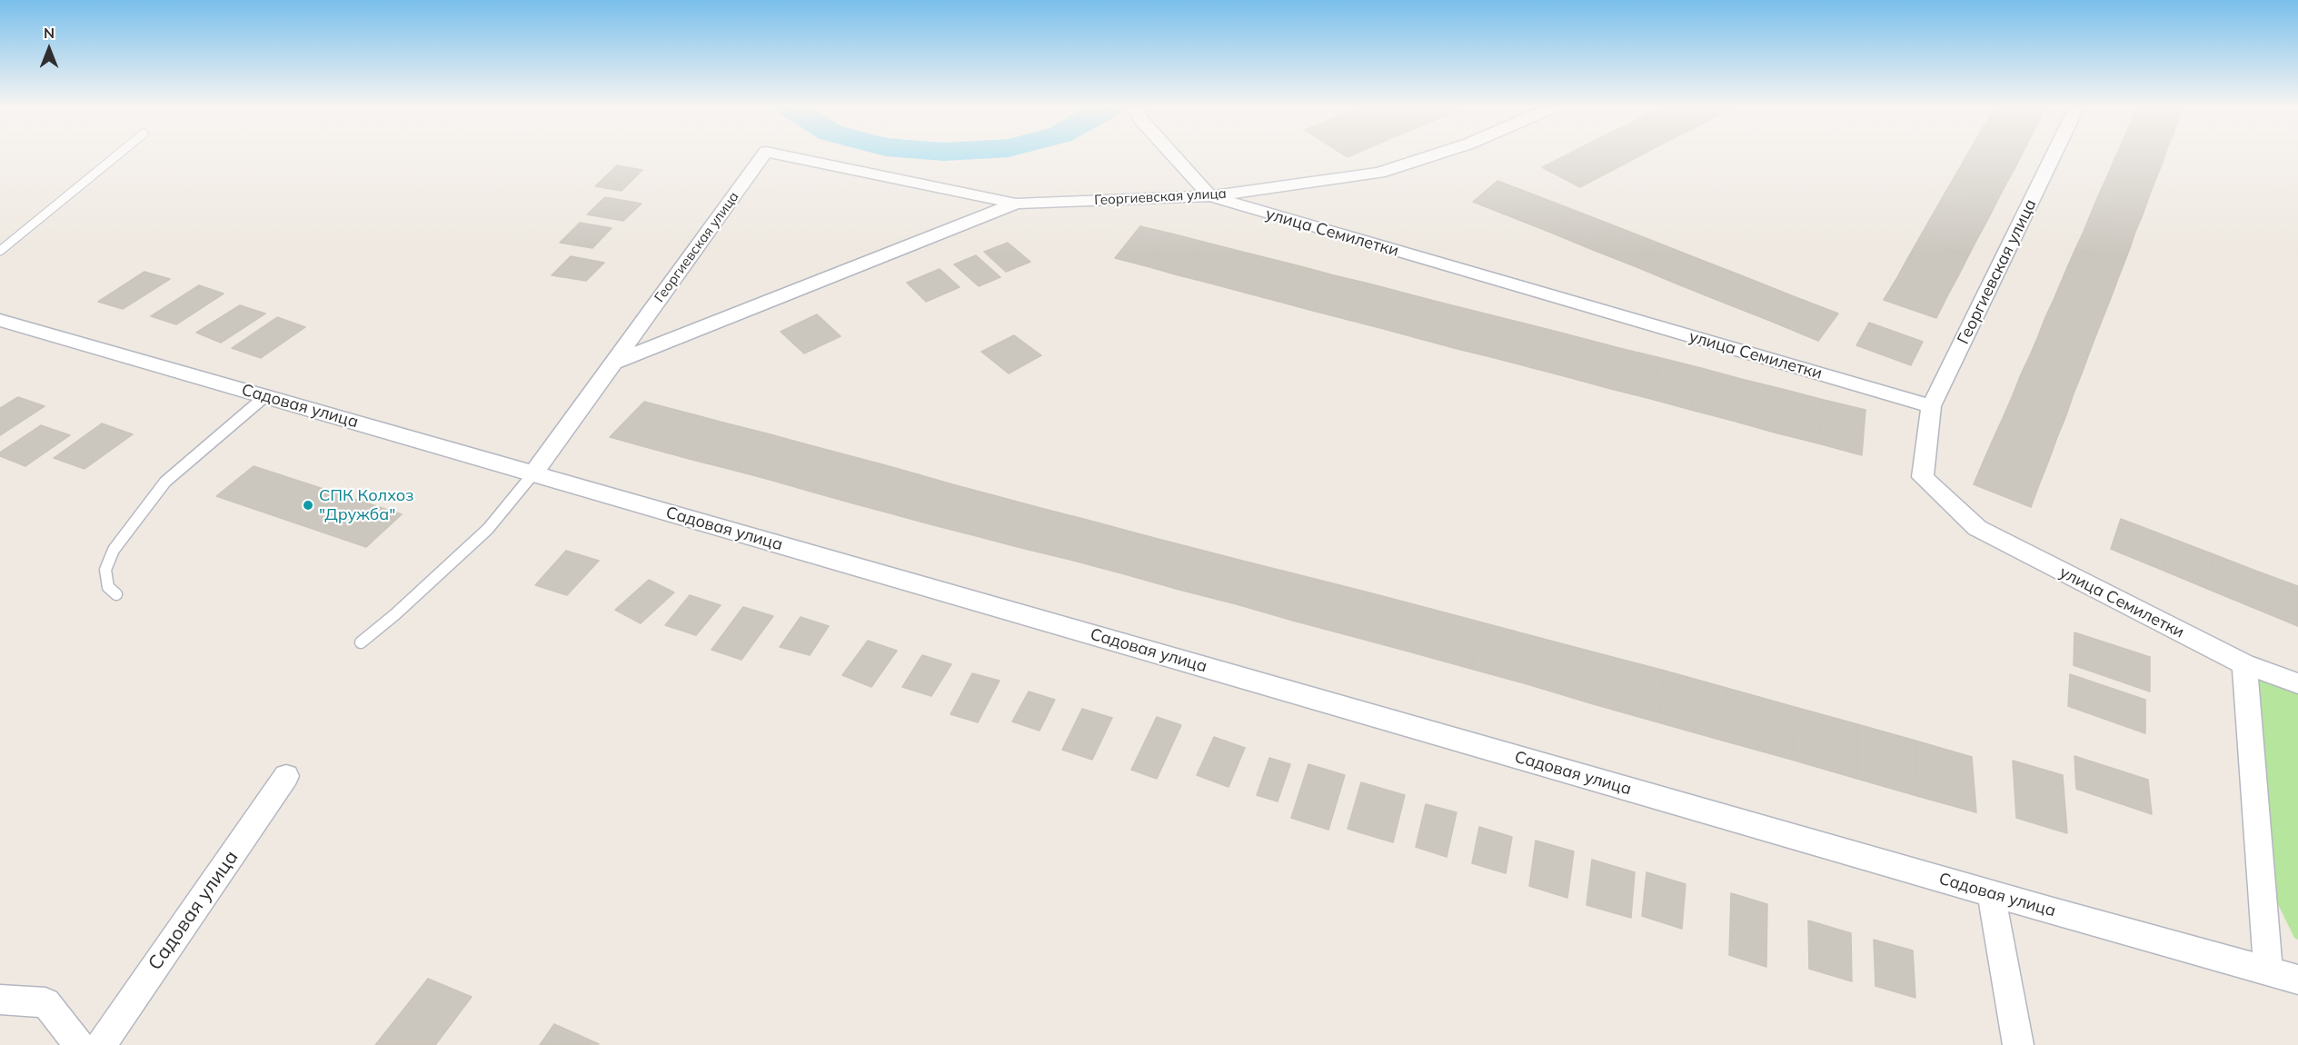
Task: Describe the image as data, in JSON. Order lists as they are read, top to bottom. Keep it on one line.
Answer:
{"streets":{"street":["Георгиевская улица","улица Семилетки","Садовая улица"]},"crossings":[["Георгиевская улица","улица Семилетки"],["Георгиевская улица","Садовая улица"]],"places":["СПК Колхоз \"Дружба\""],"north":"top"}
